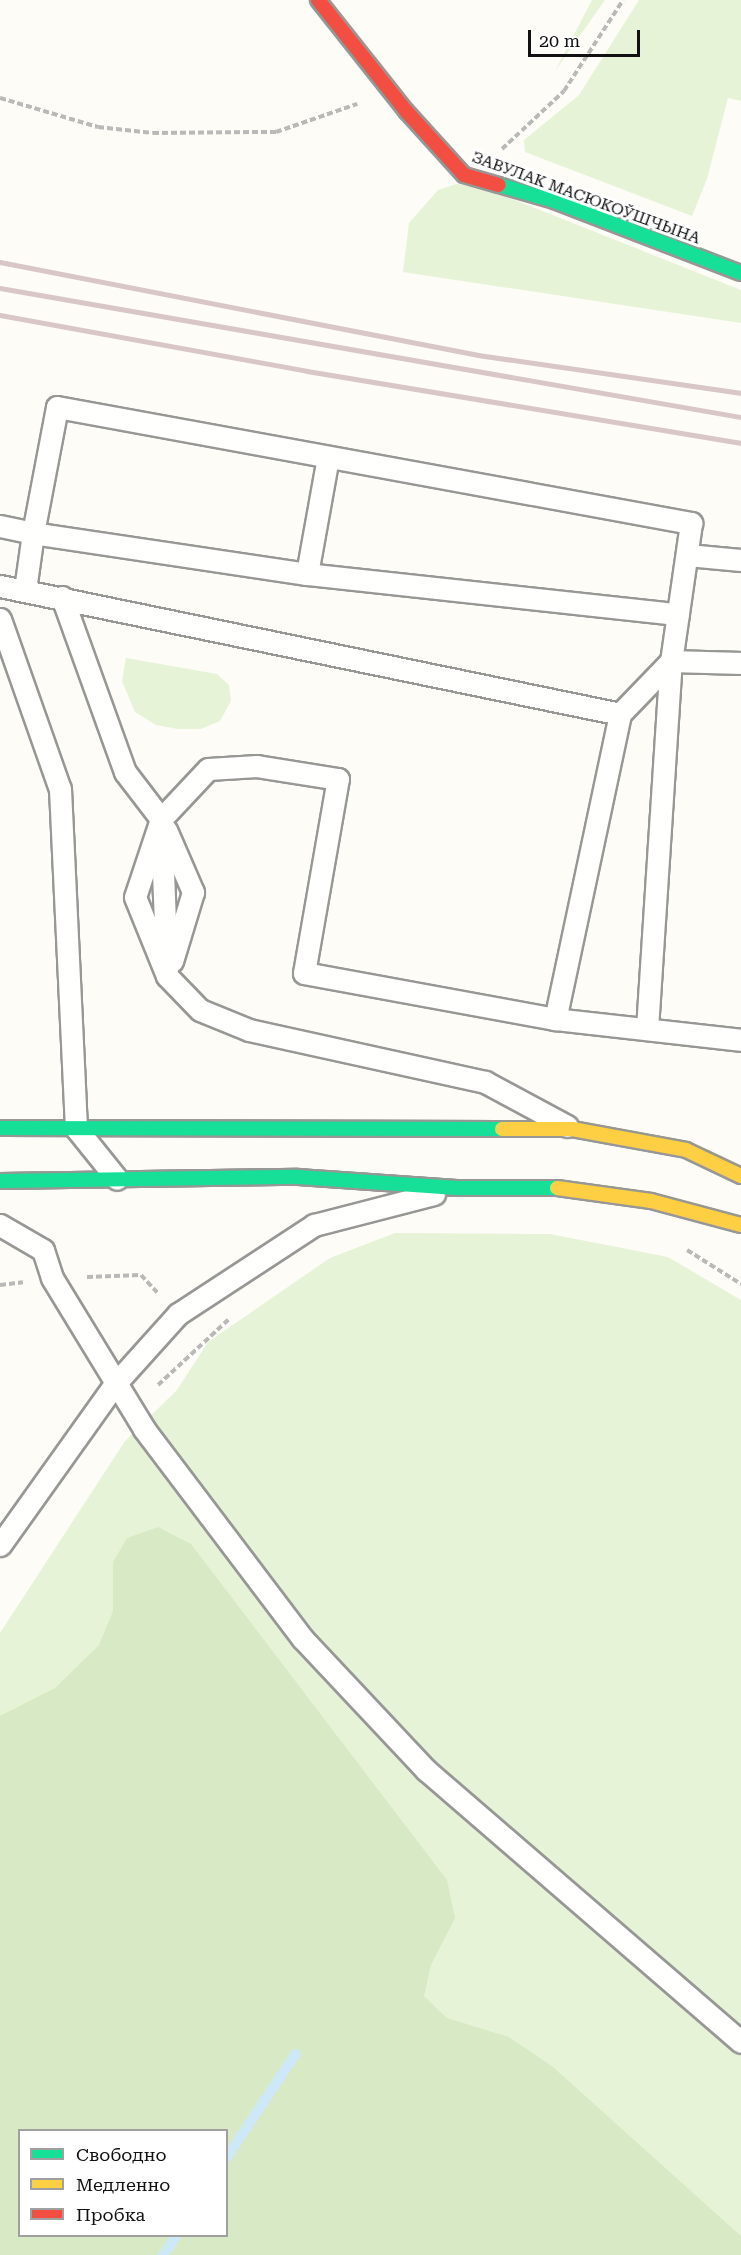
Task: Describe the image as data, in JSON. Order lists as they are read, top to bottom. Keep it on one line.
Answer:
{"streets":{"main road":["ЗАВУЛАК МАСЮКОЎШЧЫНА"]},"legend":["Свободно","Медленно","Пробка"],"scale_bar":"20 m"}
